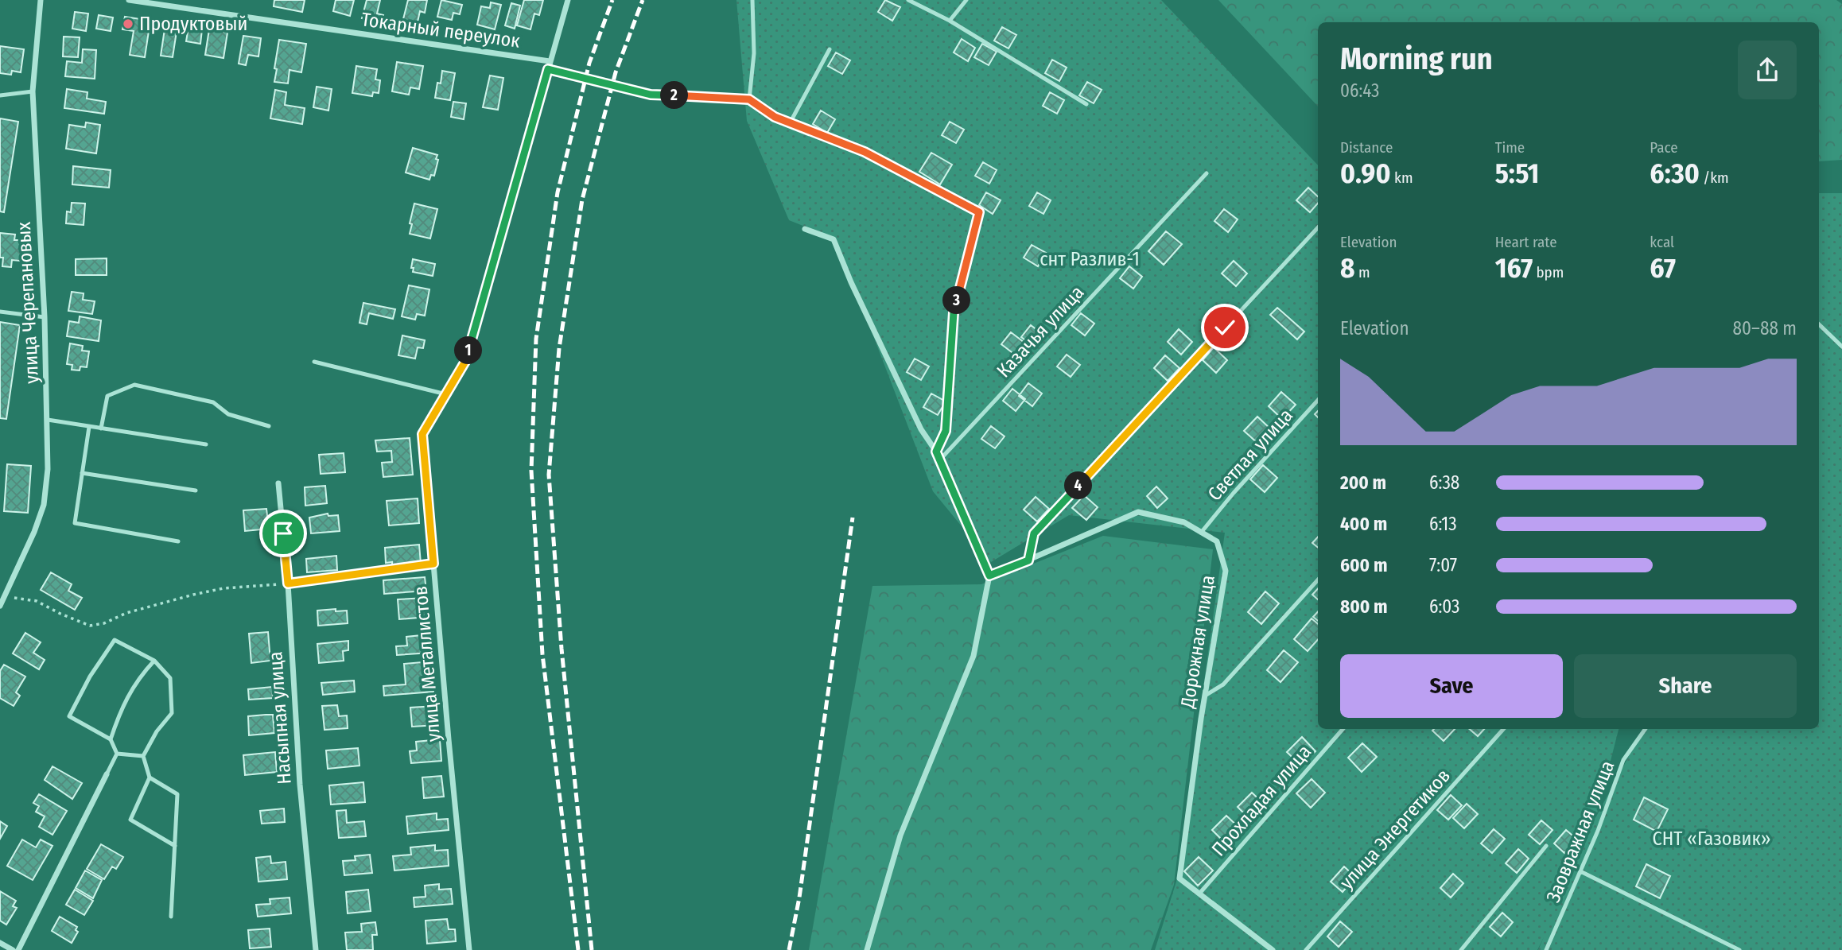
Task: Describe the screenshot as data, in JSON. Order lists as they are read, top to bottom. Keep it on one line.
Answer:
{"streets":{"street":["Токарный переулок","улица Черепановых","Дорожная улица","улица Металлистов","Насыпная улица"],"lane":["Казачья улица","Светлая улица","Прохладая улица","улица Энергетиков","Заовражная улица"]},"crossings":[["Токарный переулок","улица Металлистов"],["Светлая улица","Дорожная улица"],["Дорожная улица","Прохладая улица"]],"parks":["снт Разлив-1","СНТ «Газовик»"],"places":["Продуктовый"],"page":{"heading":["Morning run","06:43"],"pins":["2","3","1","4"],"stats":[["Distance","0.90 km"],["Time","5:51"],["Pace","6:30 /km"],["Elevation","8 m"],["Heart rate","167 bpm"],["kcal","67"]],"chart":["Elevation","80–88 m"],"list":[{"name":"200 m","note":"6:38"},{"name":"400 m","note":"6:13"},{"name":"600 m","note":"7:07"},{"name":"800 m","note":"6:03"}],"buttons":["Save","Share"]}}
